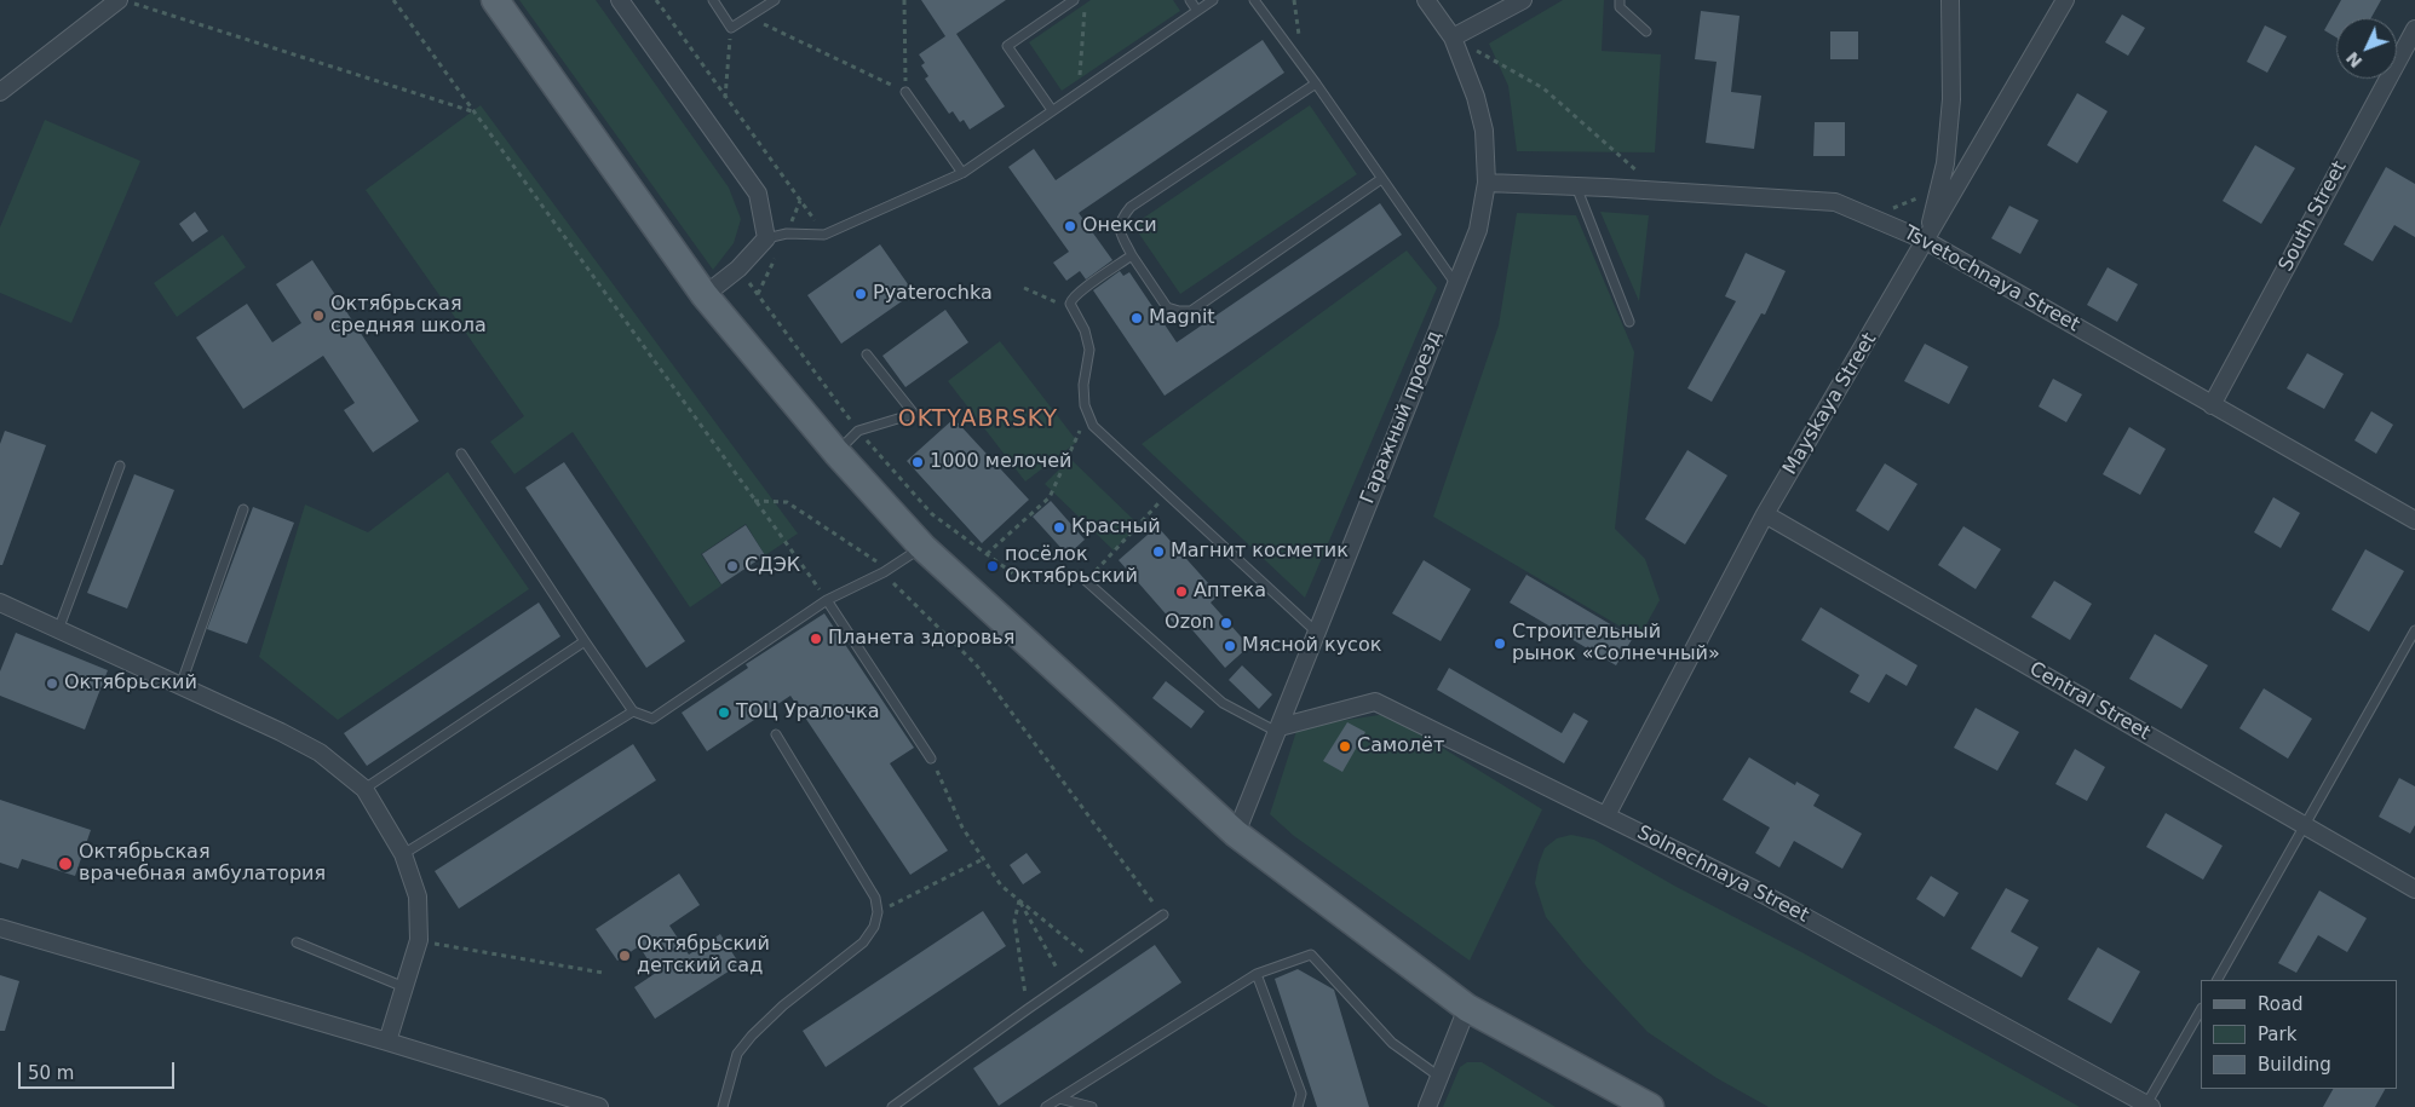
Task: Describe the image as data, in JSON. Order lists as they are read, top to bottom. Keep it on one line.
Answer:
{"streets":{"street":["South Street","Tsvetochnaya Street","Mayskaya Street","Гаражный проезд","Central Street","Solnechnaya Street"]},"crossings":[["South Street","Tsvetochnaya Street"],["Tsvetochnaya Street","Mayskaya Street"],["Tsvetochnaya Street","Гаражный проезд"],["Mayskaya Street","Central Street"],["Mayskaya Street","Solnechnaya Street"],["Гаражный проезд","Solnechnaya Street"]],"districts":["OKTYABRSKY"],"places":["Онекси","Pyaterochka","Октябрьская средняя школа","Magnit","1000 мелочей","Красный","Магнит косметик","СДЭК","посёлок Октябрьский","Аптека","Ozon","Планета здоровья","Строительный рынок «Солнечный»","Мясной кусок","Октябрьский","ТОЦ Уралочка","Самолёт","Октябрьская врачебная амбулатория","Октябрьский детский сад"],"legend":["Road","Park","Building"],"scale_bar":"50 m","north":"bottom left"}
